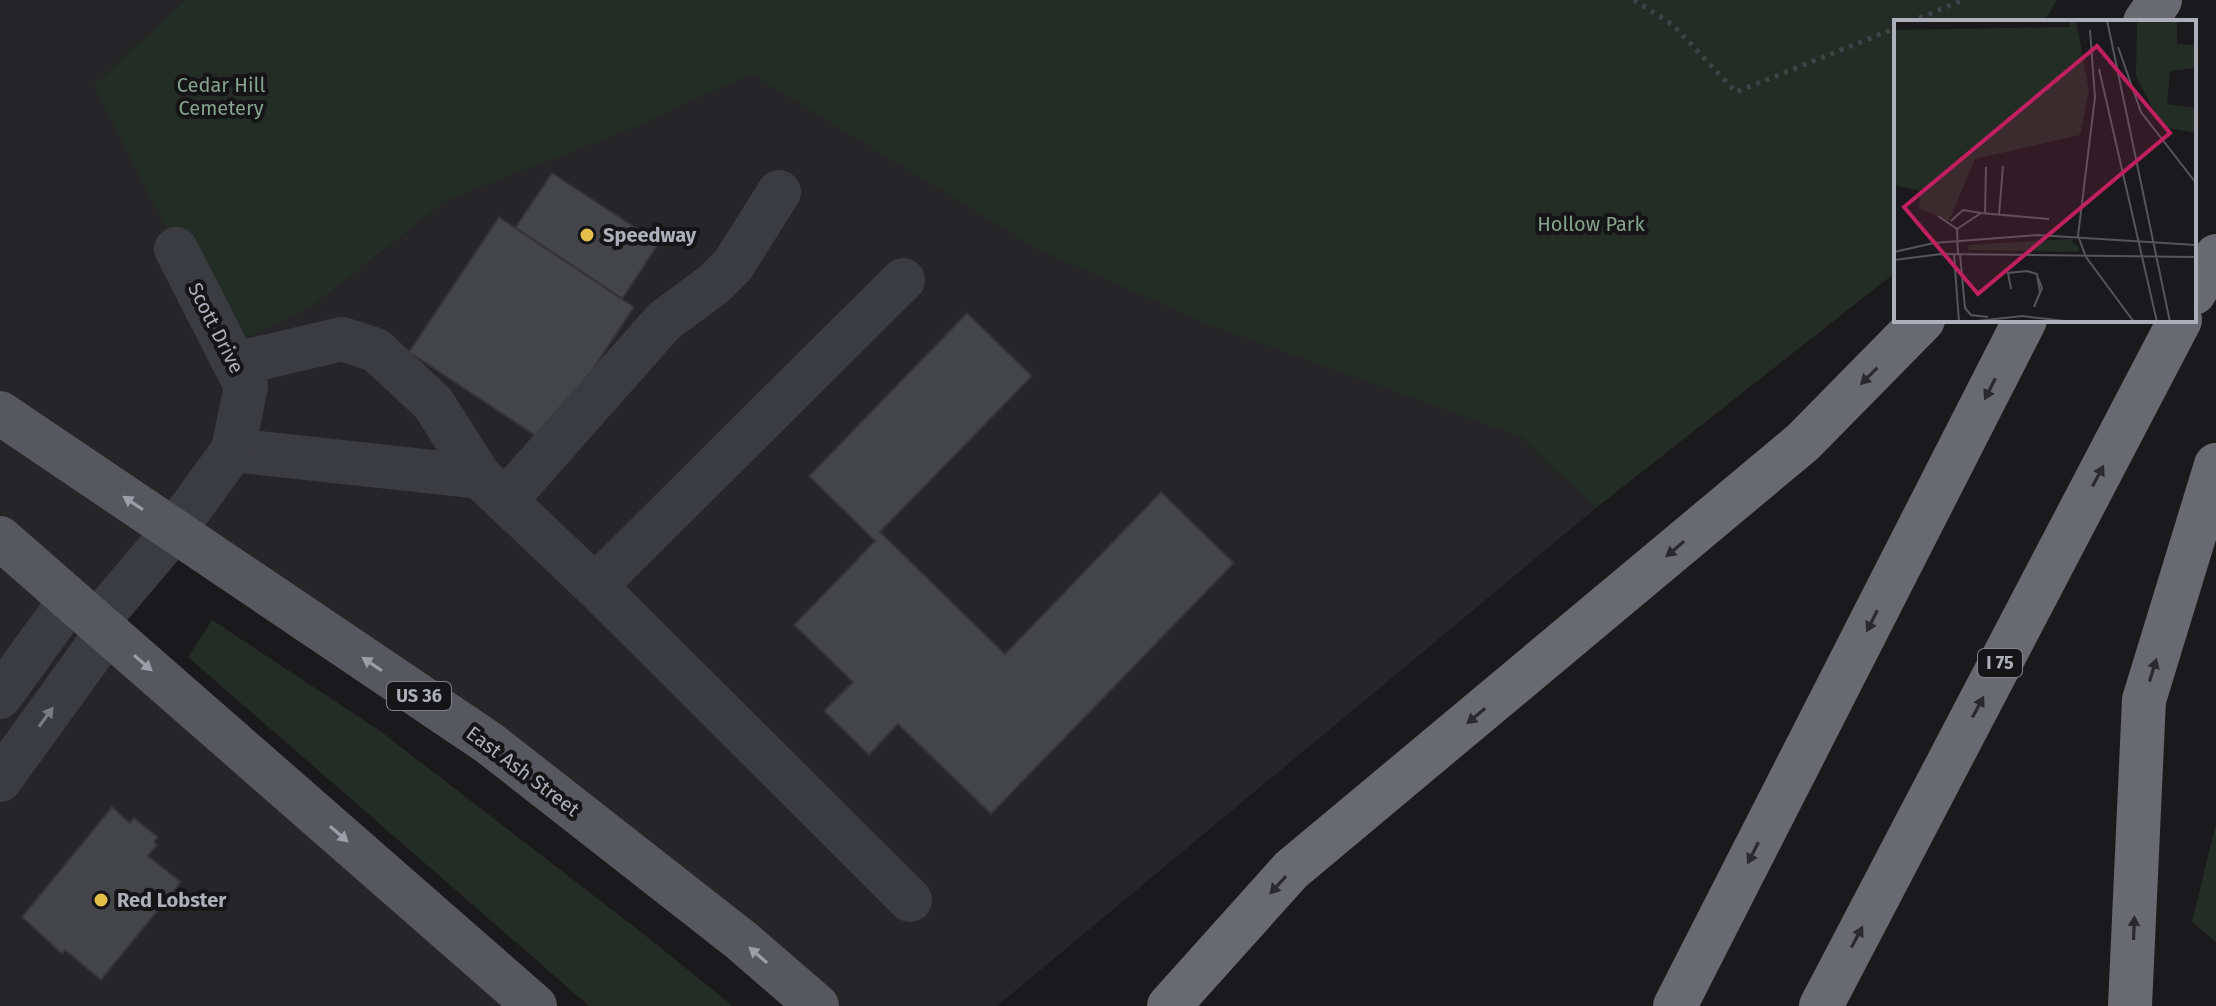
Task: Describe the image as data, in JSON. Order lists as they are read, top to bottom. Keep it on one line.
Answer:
{"streets":{"highway":["I 75"],"main road":["US 36","East Ash Street"],"street":["Scott Drive"]},"crossings":[["Scott Drive","East Ash Street"]],"parks":["Cedar Hill Cemetery","Hollow Park"],"places":["Speedway","Red Lobster"]}
